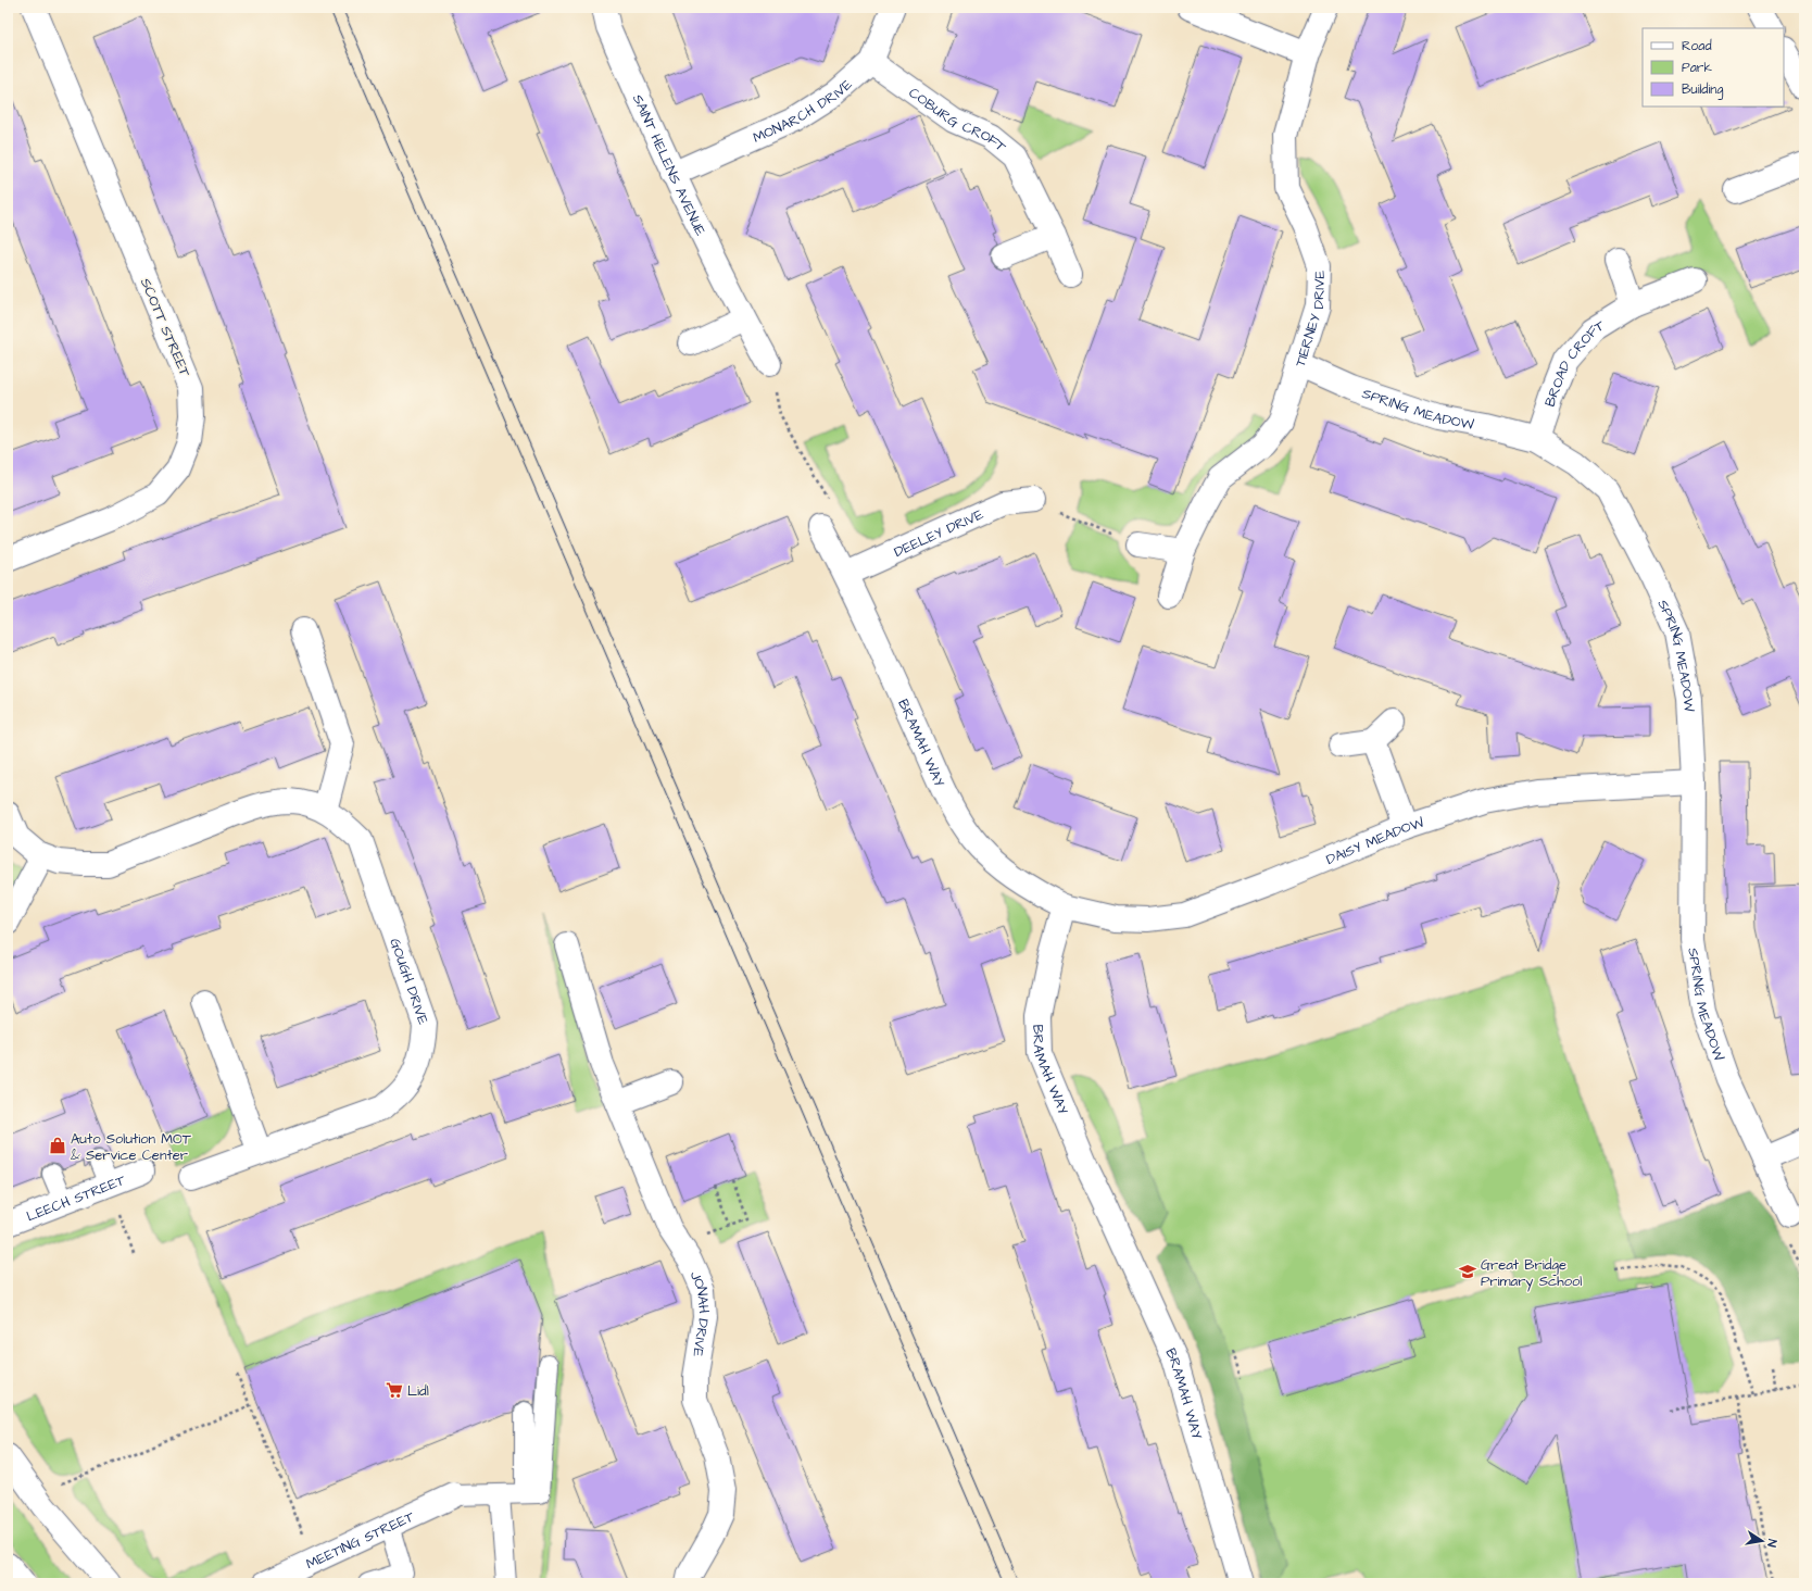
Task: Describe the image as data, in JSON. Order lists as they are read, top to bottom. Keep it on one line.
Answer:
{"streets":{"main road":["MONARCH DRIVE","COBURG CROFT","SAINT HELENS AVENUE","TIERNEY DRIVE","SCOTT STREET","BROAD CROFT","SPRING MEADOW","DEELEY DRIVE","BRAMAH WAY","DAISY MEADOW","GOUGH DRIVE","LEECH STREET","JONAH DRIVE","MEETING STREET"]},"crossings":[["MONARCH DRIVE","COBURG CROFT"],["MONARCH DRIVE","SAINT HELENS AVENUE"],["TIERNEY DRIVE","SPRING MEADOW"],["BROAD CROFT","SPRING MEADOW"],["SPRING MEADOW","DAISY MEADOW"],["DEELEY DRIVE","BRAMAH WAY"],["BRAMAH WAY","DAISY MEADOW"]],"places":{"shop":["Auto Solution MOT & Service Center"],"school or university":["Great Bridge Primary School"],"supermarket":["Lidl"]},"legend":["Road","Park","Building"],"north":"right"}
